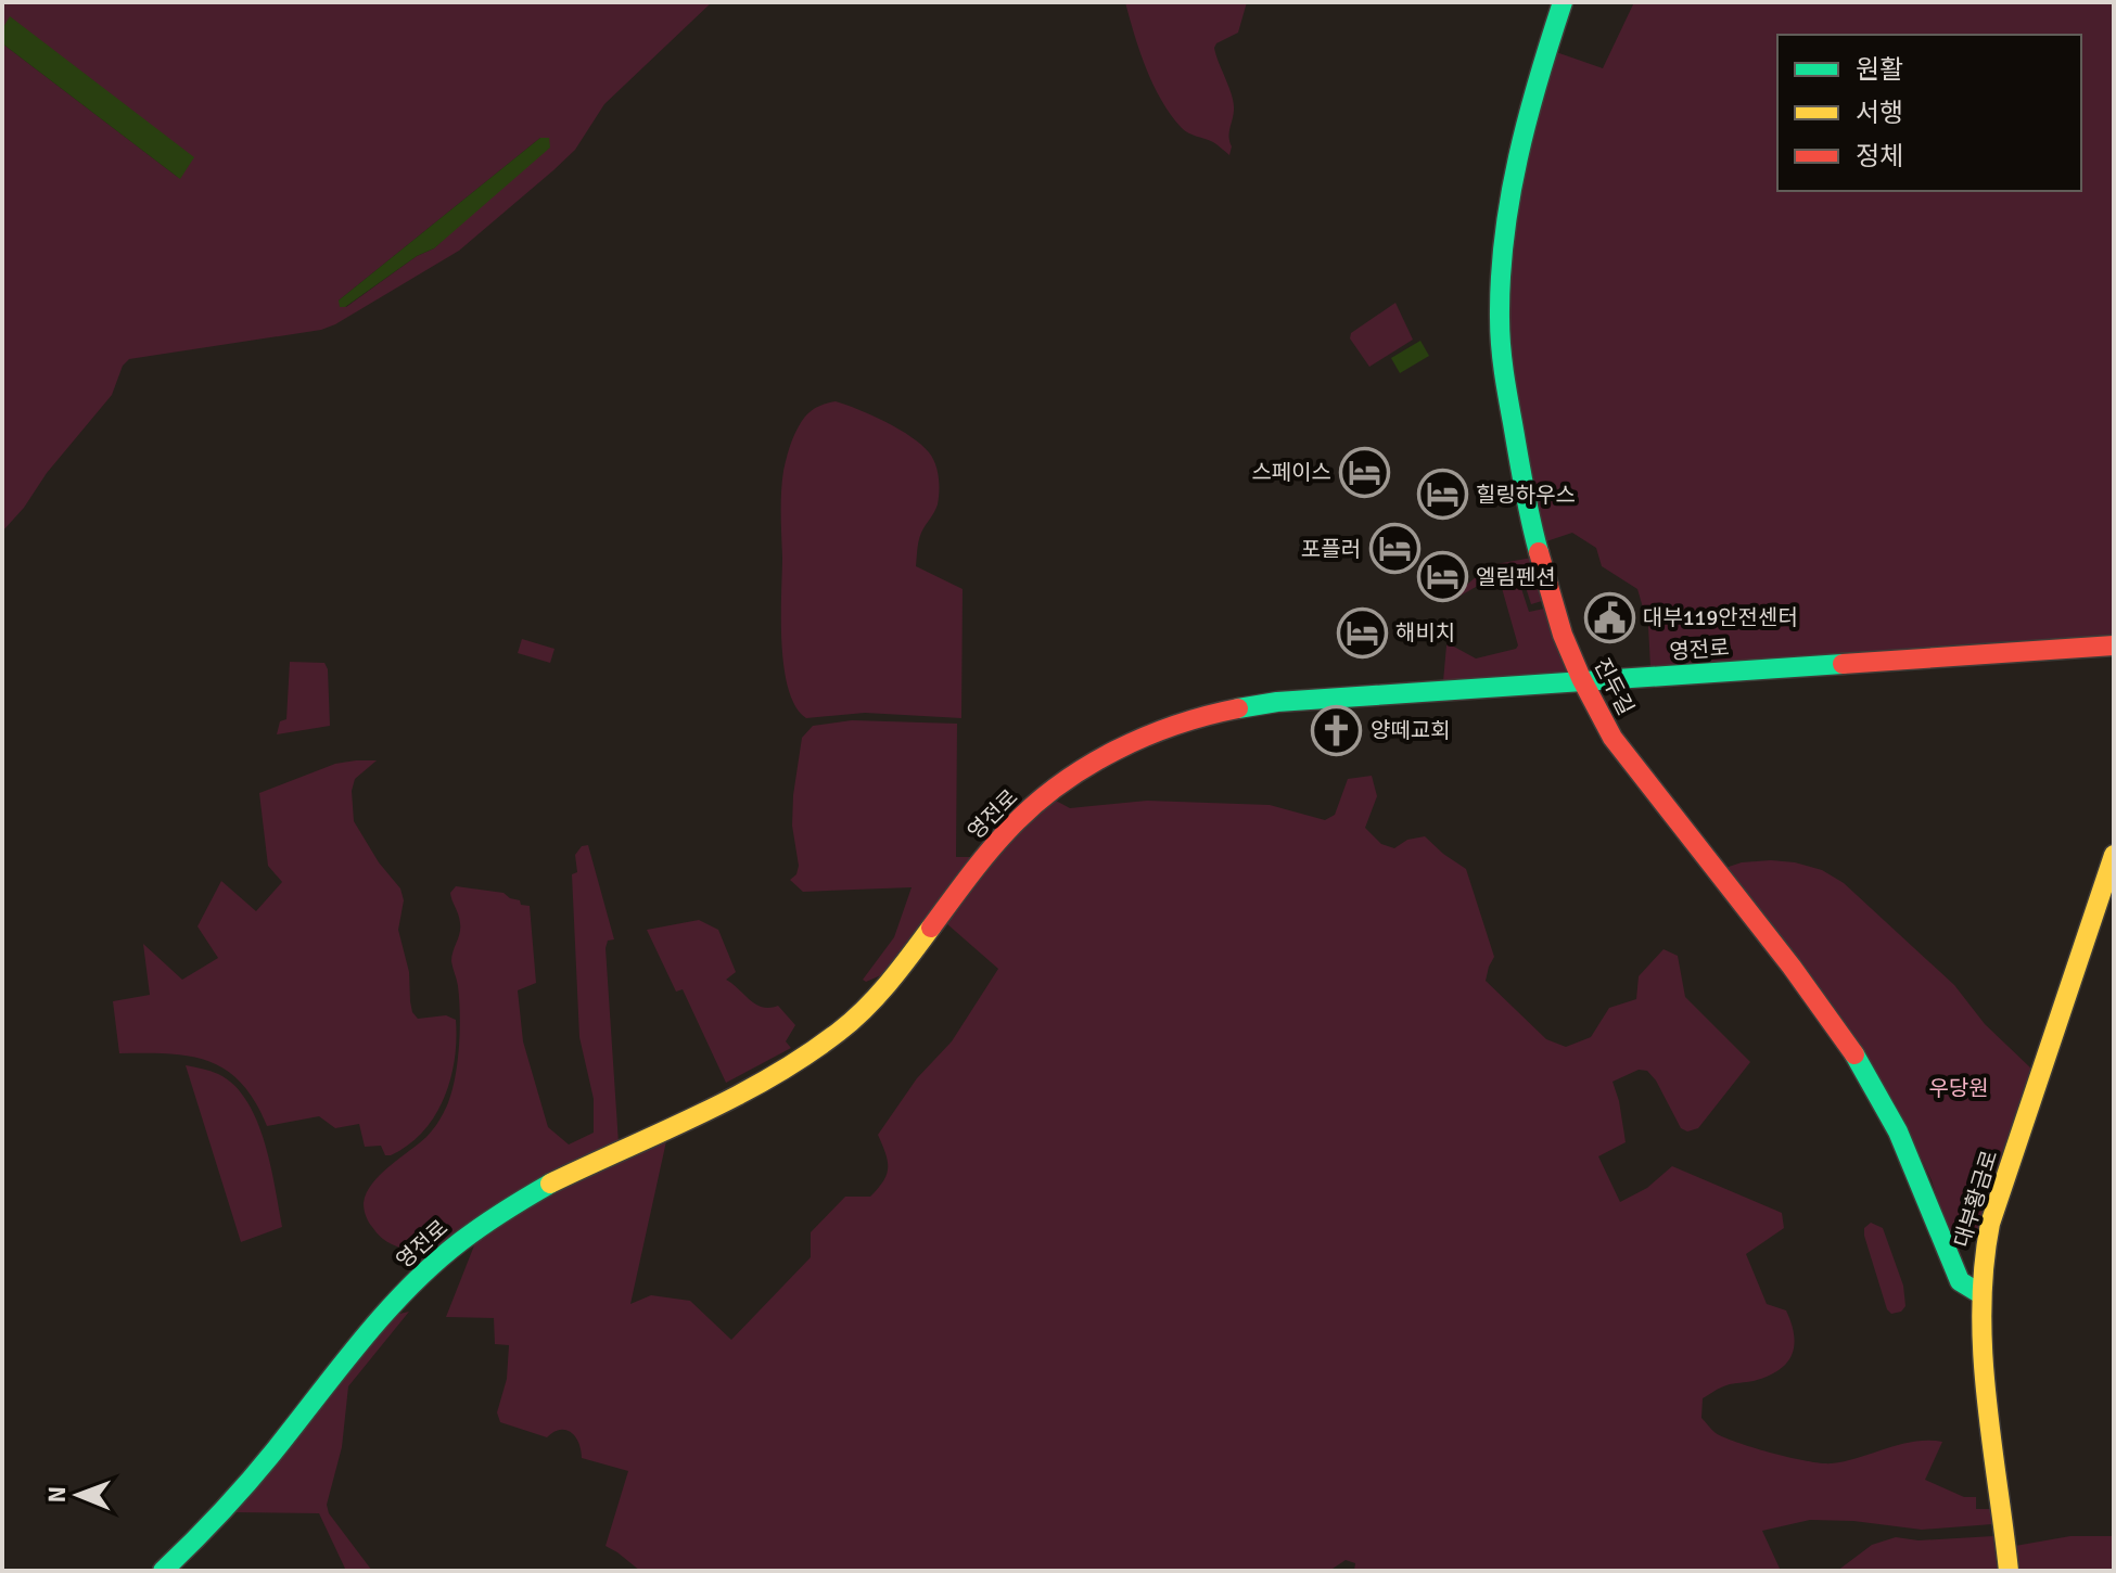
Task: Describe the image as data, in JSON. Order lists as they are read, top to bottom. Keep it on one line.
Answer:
{"streets":{"street":["영전로","진두길","대부황금로"]},"crossings":[["영전로","진두길"],["진두길","대부황금로"]],"parks":["우당원"],"places":{"hotel":["스페이스","힐링하우스","포플러","엘림펜션","해비치"],"public building":["대부119안전센터"],"church":["양떼교회"]},"legend":["원활","서행","정체"],"north":"left"}
